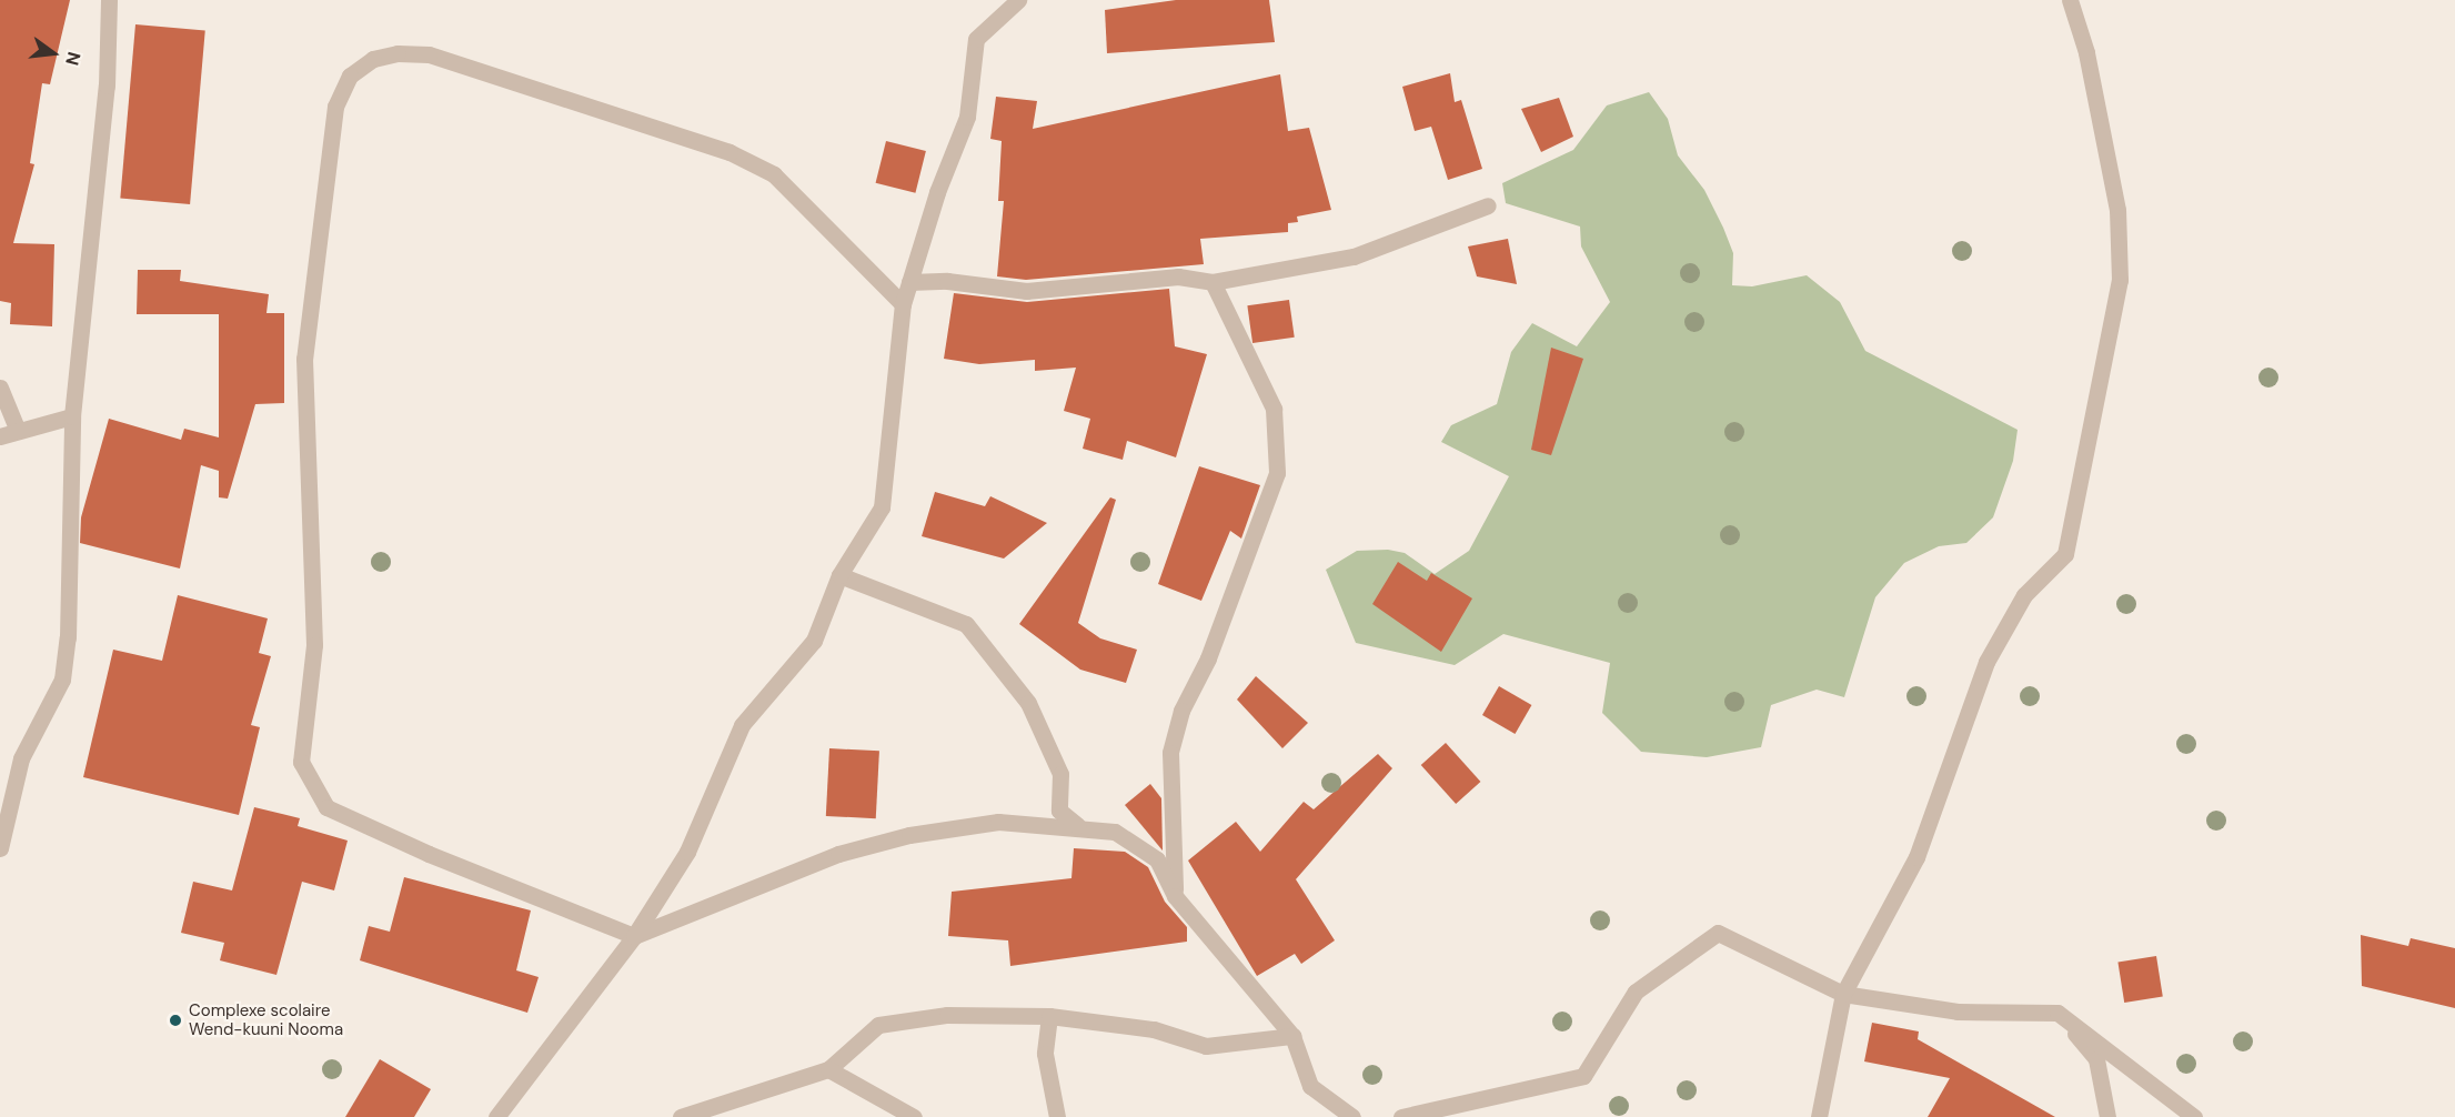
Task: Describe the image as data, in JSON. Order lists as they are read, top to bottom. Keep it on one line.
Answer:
{"places":["Complexe scolaire Wend-kuuni Nooma"],"north":"right"}
